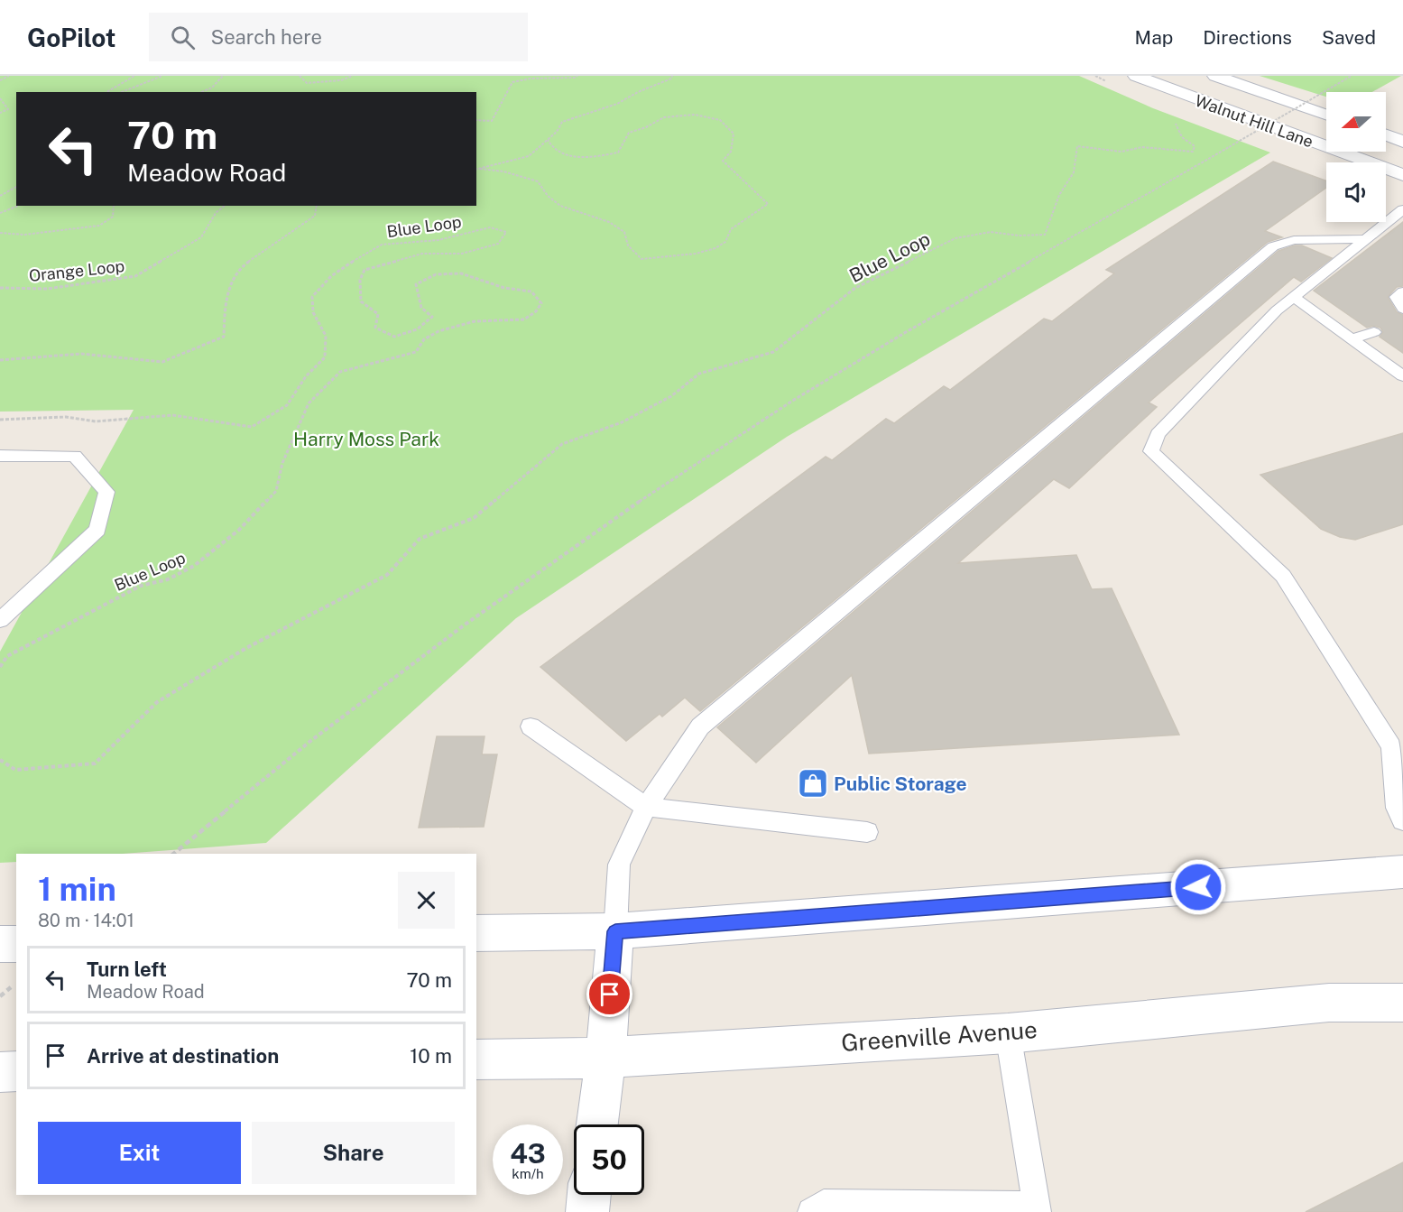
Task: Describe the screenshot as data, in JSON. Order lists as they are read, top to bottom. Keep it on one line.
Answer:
{"streets":{"main road":["Walnut Hill Lane","Greenville Avenue"],"path":["Blue Loop","Orange Loop"]},"parks":["Harry Moss Park"],"places":{"shop":["Public Storage"]},"north":"left","page":{"header":"GoPilot","search":"Search here","nav":["Map","Directions","Saved"],"turn":["70 m","Meadow Road"],"heading":["1 min","80 m · 14:01"],"list":[{"name":"Turn left","note":"Meadow Road","value":"70 m"},{"name":"Arrive at destination","value":"10 m"}],"buttons":["Exit","Share"],"speed":"43 km/h","limit":"50"}}
